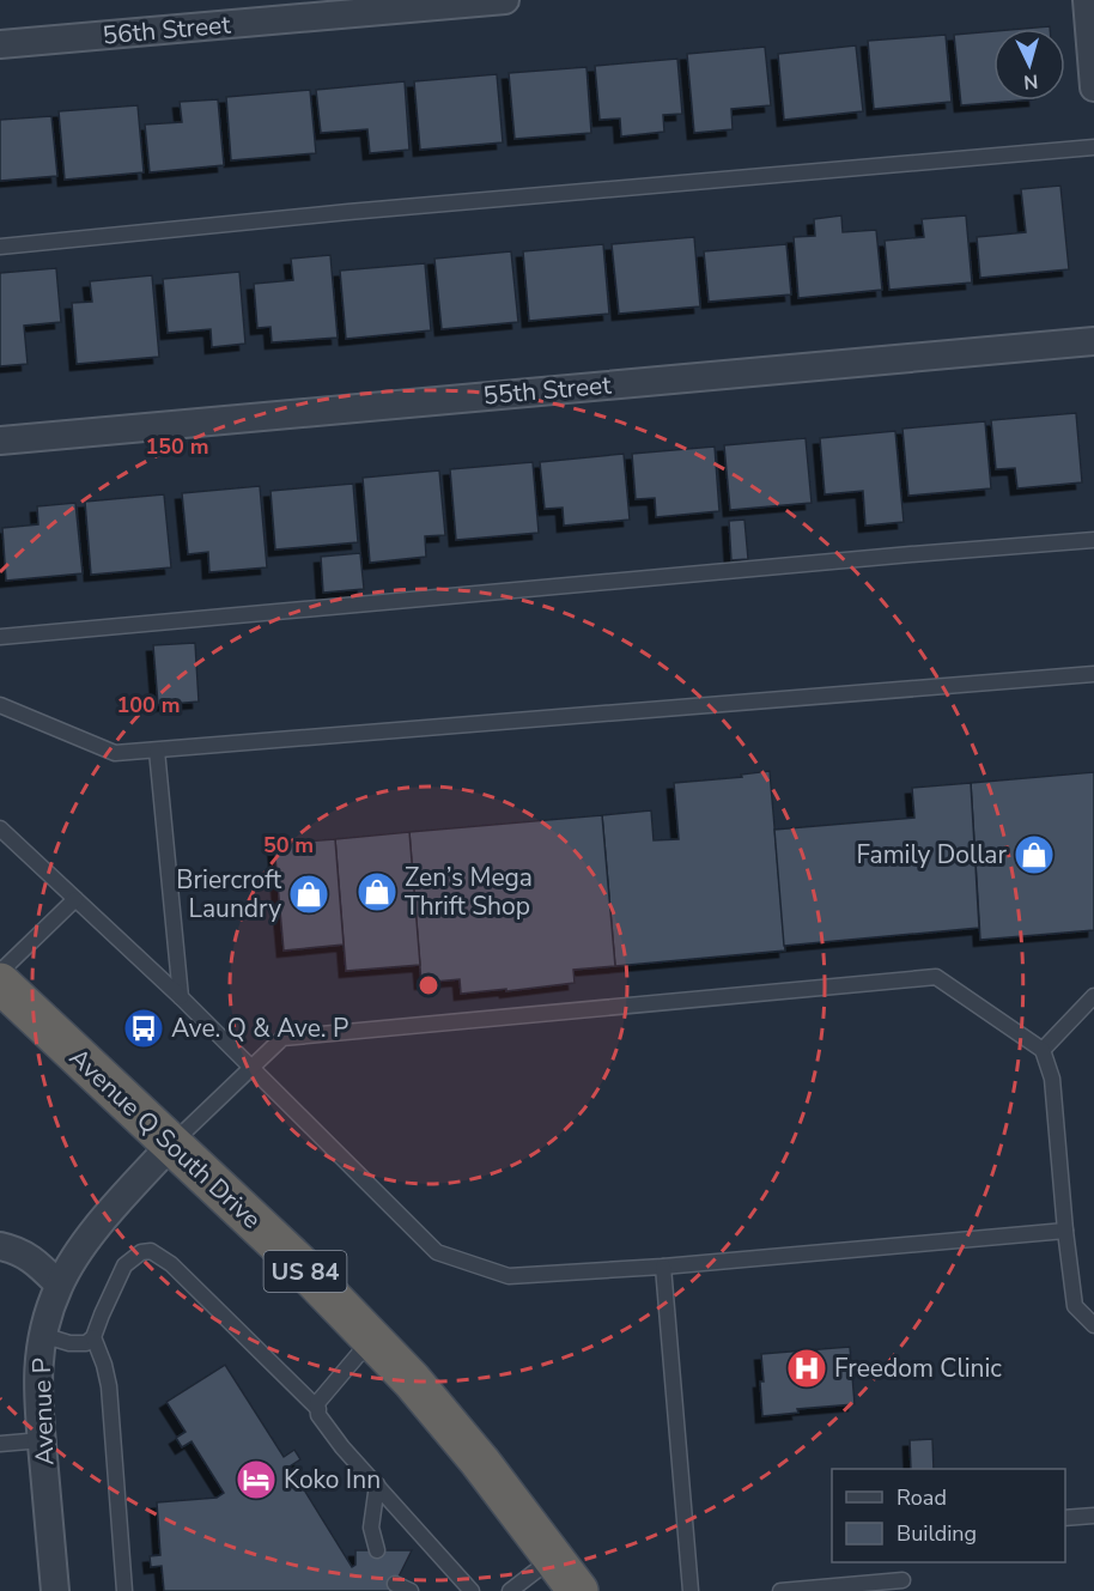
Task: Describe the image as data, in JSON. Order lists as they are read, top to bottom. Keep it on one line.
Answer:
{"streets":{"highway":["Avenue Q South Drive","US 84"],"street":["56th Street","55th Street","Avenue P"]},"crossings":[["Avenue Q South Drive","Avenue P"]],"places":{"shop":["Family Dollar","Zen’s Mega Thrift Shop","Briercroft Laundry"],"bus stop":["Ave. Q & Ave. P"],"hospital":["Freedom Clinic"],"hotel":["Koko Inn"]},"legend":["Road","Building"],"north":"bottom","rings":["150 m","100 m","50 m"]}
